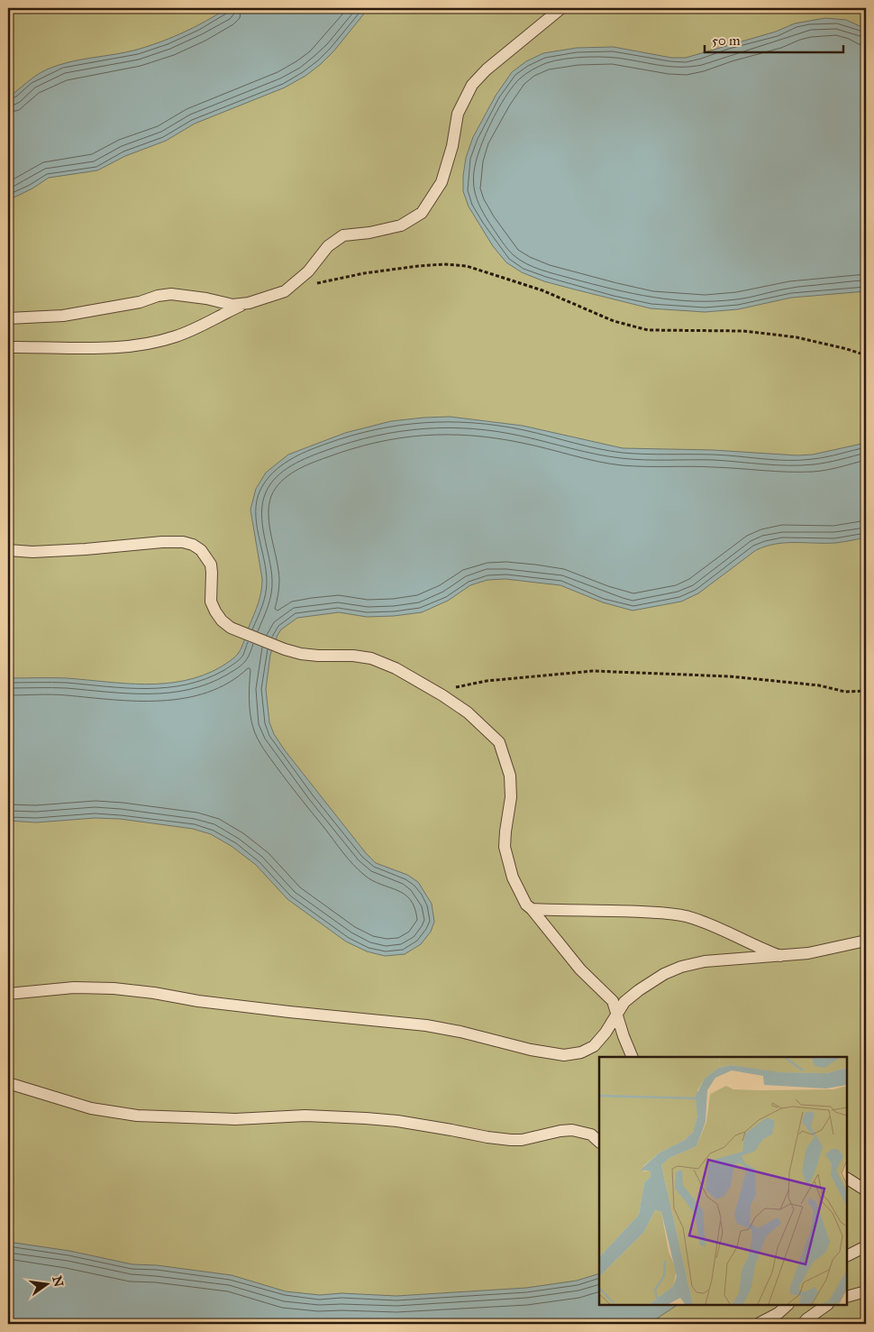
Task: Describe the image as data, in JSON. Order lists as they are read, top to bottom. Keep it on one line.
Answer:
{"scale_bar":"50 m","north":"right"}
